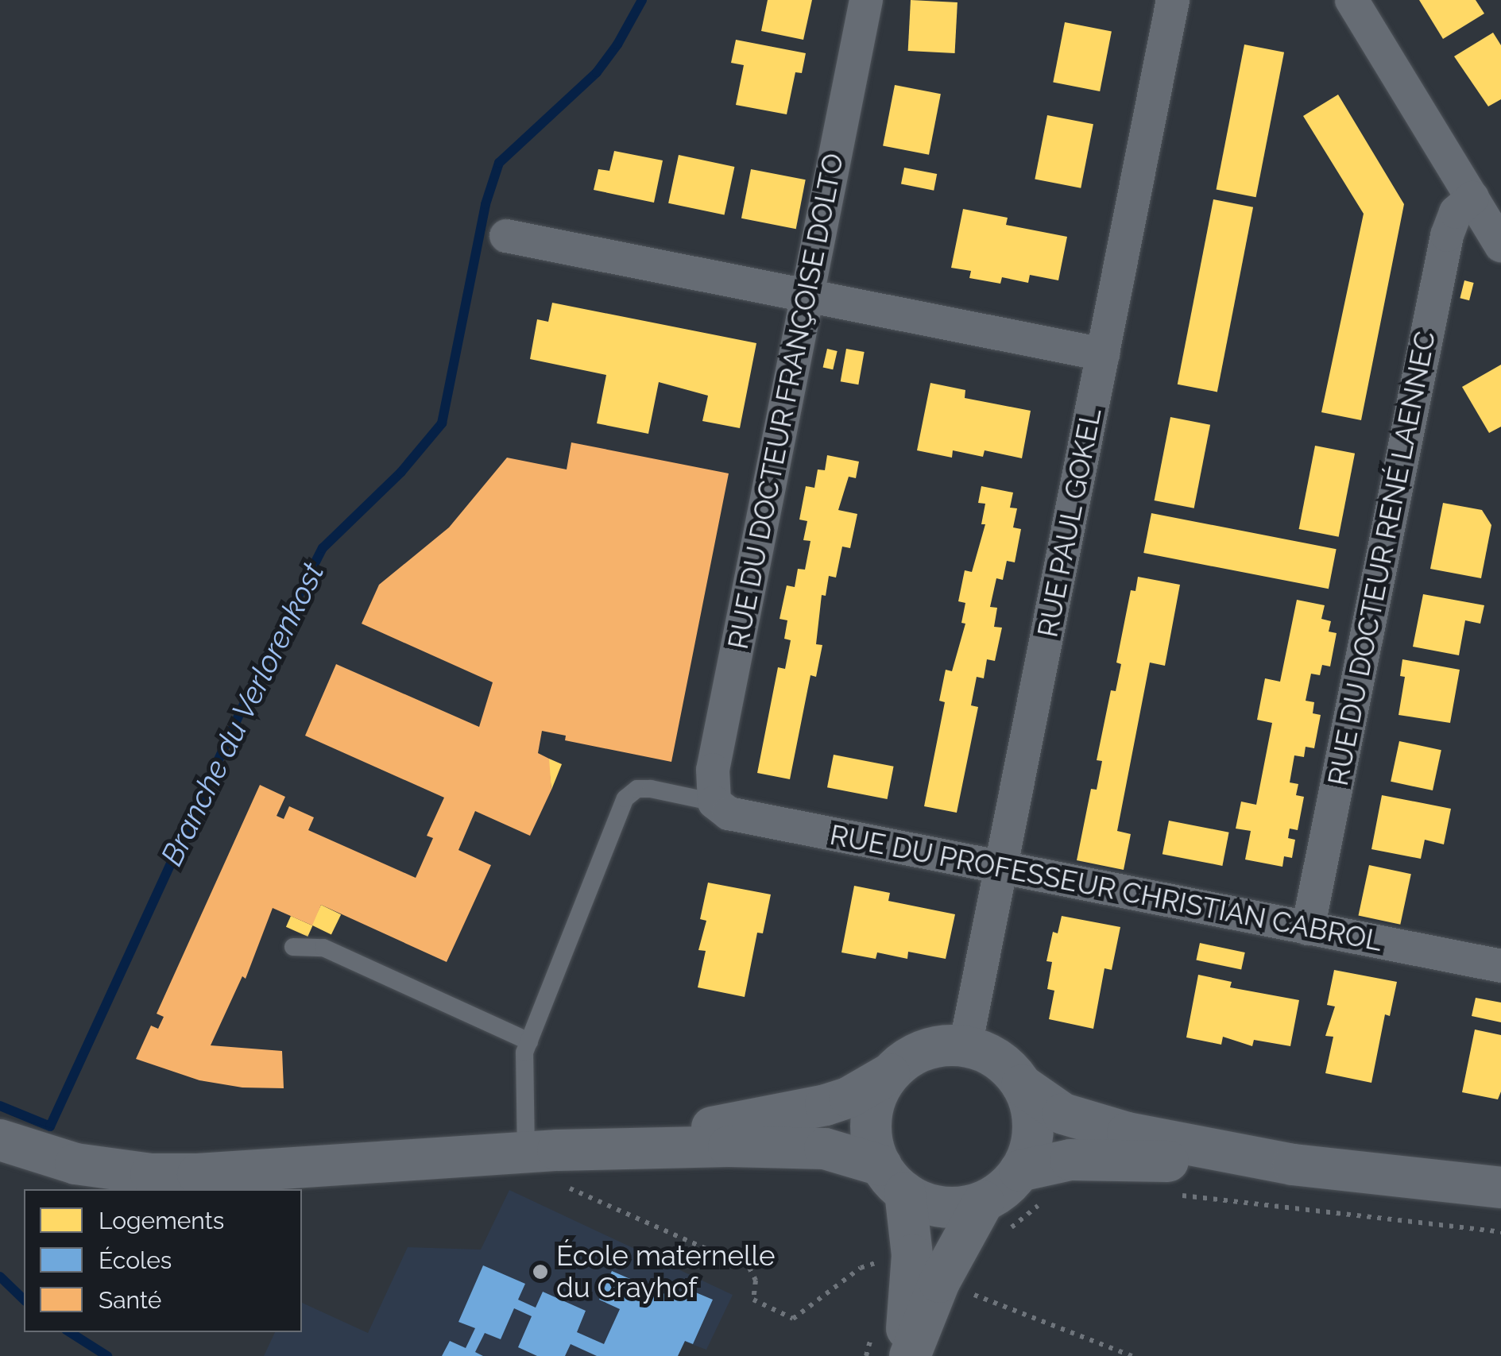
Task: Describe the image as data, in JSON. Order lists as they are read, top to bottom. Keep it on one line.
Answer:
{"streets":{"street":["RUE DU DOCTEUR FRANÇOISE DOLTO","RUE PAUL GOKEL","RUE DU DOCTEUR RENÉ LAENNEC","RUE DU PROFESSEUR CHRISTIAN CABROL"]},"crossings":[["RUE DU DOCTEUR FRANÇOISE DOLTO","RUE DU PROFESSEUR CHRISTIAN CABROL"],["RUE PAUL GOKEL","RUE DU PROFESSEUR CHRISTIAN CABROL"],["RUE DU DOCTEUR RENÉ LAENNEC","RUE DU PROFESSEUR CHRISTIAN CABROL"]],"water":["Branche du Verlorenkost"],"places":["École maternelle du Crayhof"],"legend":["Logements","Écoles","Santé"]}
